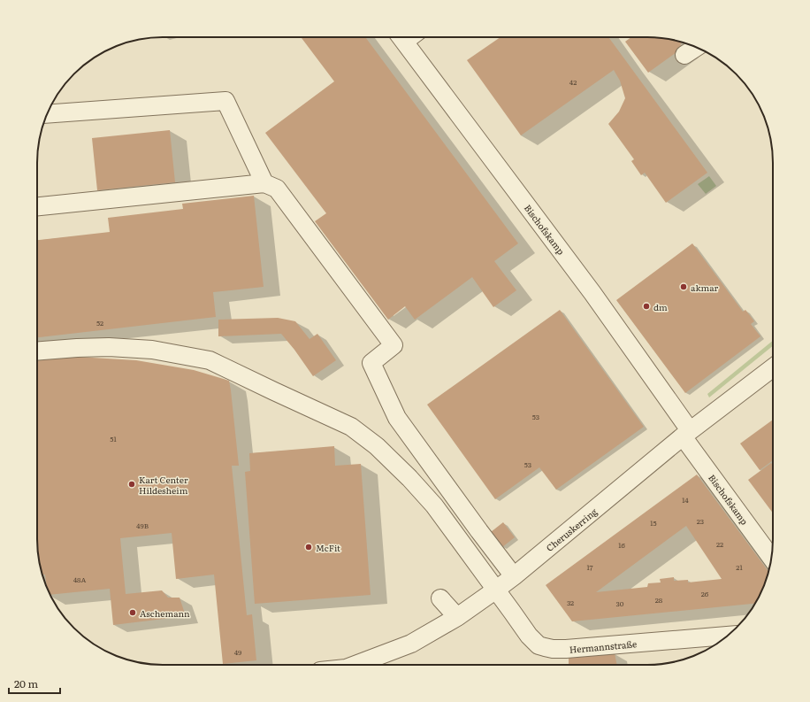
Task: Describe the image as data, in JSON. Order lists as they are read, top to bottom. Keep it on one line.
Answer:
{"streets":{"street":["Bischofskamp","Cheruskerring","Hermannstraße"]},"crossings":[["Bischofskamp","Cheruskerring"],["Cheruskerring","Hermannstraße"]],"places":["akmar","dm","Kart Center Hildesheim","McFit","Aschemann"],"house_numbers":["42","52","53","51","53","14","23","15","49B","22","16","17","21","48A","26","28","32","30","49"],"scale_bar":"20 m"}
